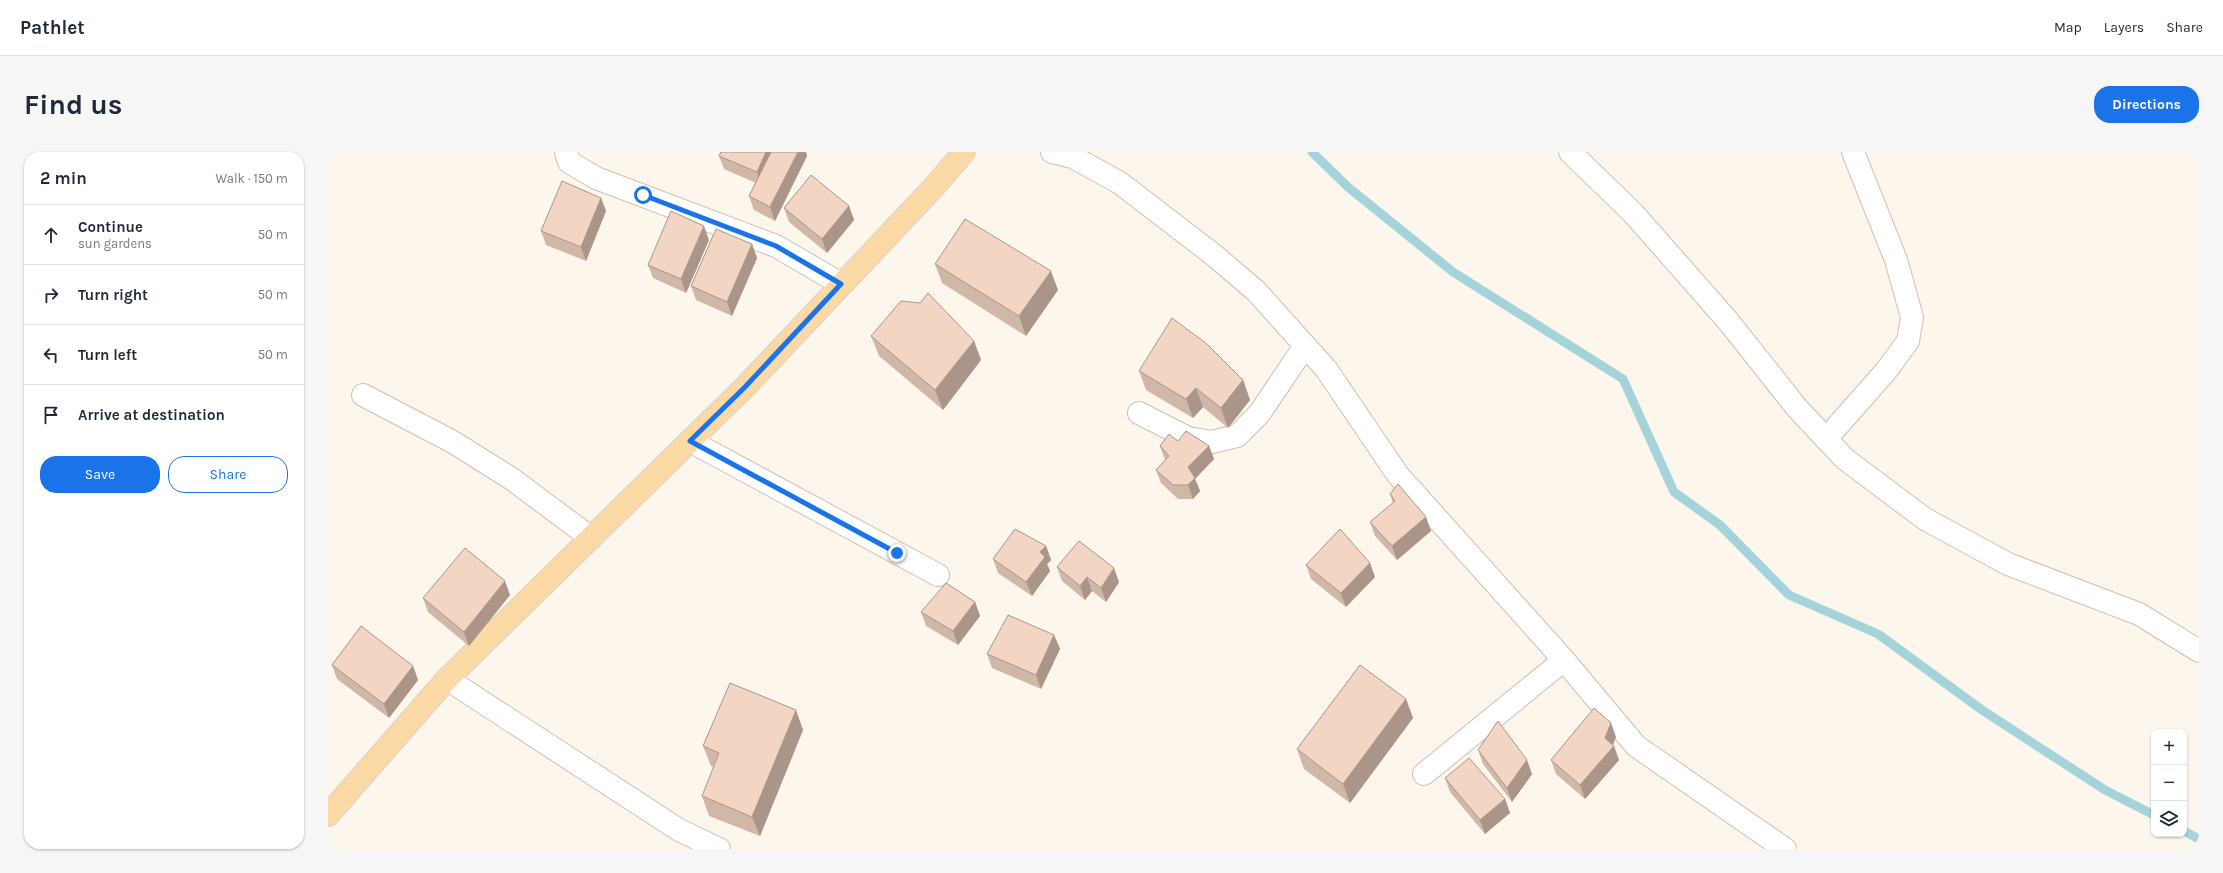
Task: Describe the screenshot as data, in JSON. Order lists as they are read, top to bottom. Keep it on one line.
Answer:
{"page":{"header":"Pathlet","nav":["Map","Layers","Share"],"buttons":["Directions",["Save","Share"]],"title":"Find us","heading":["2 min","Walk · 150 m"],"list":[["Continue","sun gardens","50 m"],["Turn right","50 m"],["Turn left","50 m"],"Arrive at destination"],"map_buttons":["+","−"]}}
